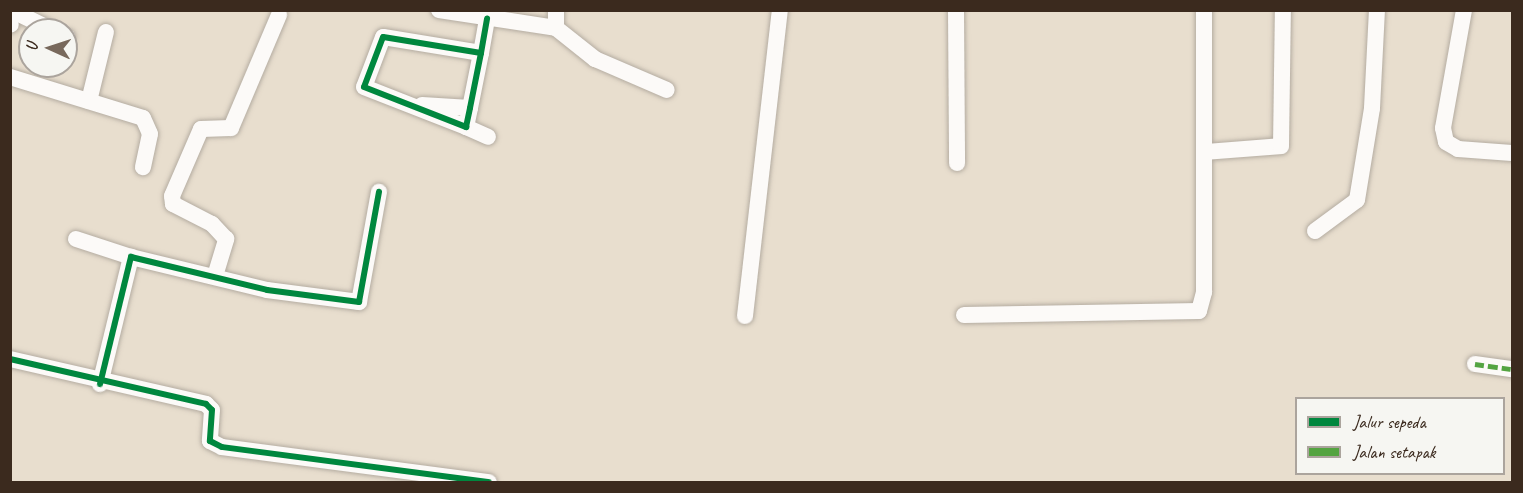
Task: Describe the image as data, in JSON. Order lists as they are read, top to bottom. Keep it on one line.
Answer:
{"legend":["Jalur sepeda","Jalan setapak"],"north":"left"}
